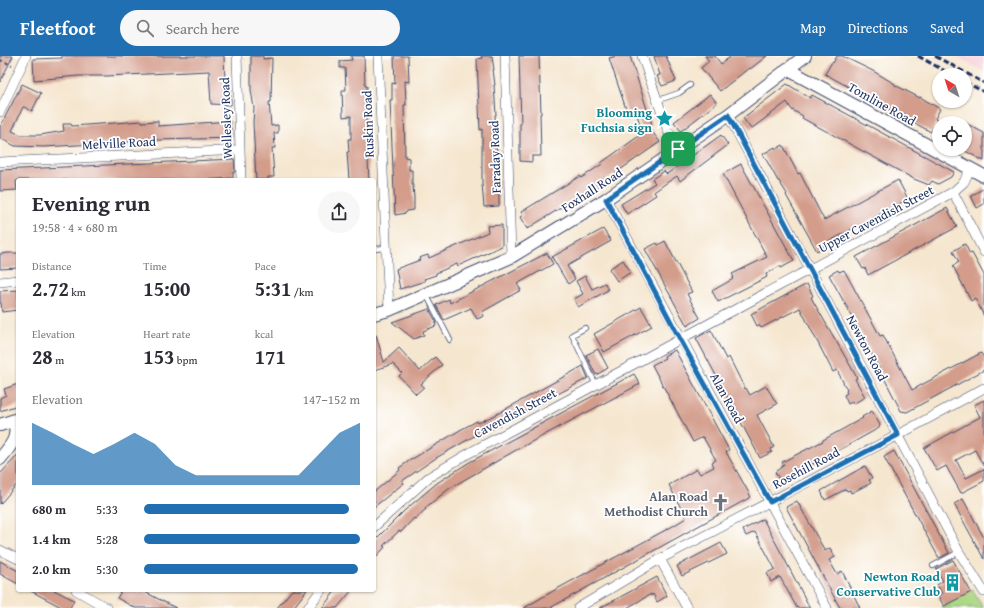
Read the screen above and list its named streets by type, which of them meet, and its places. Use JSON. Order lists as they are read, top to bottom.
{
  "streets": {
    "main road": ["Tomline Road", "Foxhall Road"],
    "street": [
      "Wellesley Road",
      "Ruskin Road",
      "Melville Road",
      "Faraday Road",
      "Upper Cavendish Street",
      "Newton Road",
      "Alan Road",
      "Cavendish Street",
      "Rosehill Road"
    ]
  },
  "crossings": [
    ["Tomline Road", "Foxhall Road"],
    ["Tomline Road", "Upper Cavendish Street"],
    ["Wellesley Road", "Melville Road"],
    ["Ruskin Road", "Foxhall Road"],
    ["Faraday Road", "Foxhall Road"],
    ["Foxhall Road", "Newton Road"],
    ["Foxhall Road", "Alan Road"],
    ["Upper Cavendish Street", "Newton Road"],
    ["Upper Cavendish Street", "Alan Road"],
    ["Upper Cavendish Street", "Cavendish Street"],
    ["Newton Road", "Rosehill Road"],
    ["Alan Road", "Cavendish Street"],
    ["Alan Road", "Rosehill Road"]
  ],
  "places": {
    "place": ["Blooming Fuchsia sign"],
    "church": ["Alan Road Methodist Church"],
    "building": ["Newton Road Conservative Club"]
  },
  "north": "top left",
  "page": {
    "header": "Fleetfoot",
    "search": "Search here",
    "nav": ["Map", "Directions", "Saved"],
    "heading": ["Evening run", "19:58 · 4 × 680 m"],
    "stats": [
      ["Distance", "2.72 km"],
      ["Time", "15:00"],
      ["Pace", "5:31 /km"],
      ["Elevation", "28 m"],
      ["Heart rate", "153 bpm"],
      ["kcal", "171"]
    ],
    "chart": ["Elevation", "147–152 m"],
    "list": [
      {
        "name": "680 m",
        "note": "5:33"
      },
      {
        "name": "1.4 km",
        "note": "5:28"
      },
      {
        "name": "2.0 km",
        "note": "5:30"
      }
    ]
  }
}
